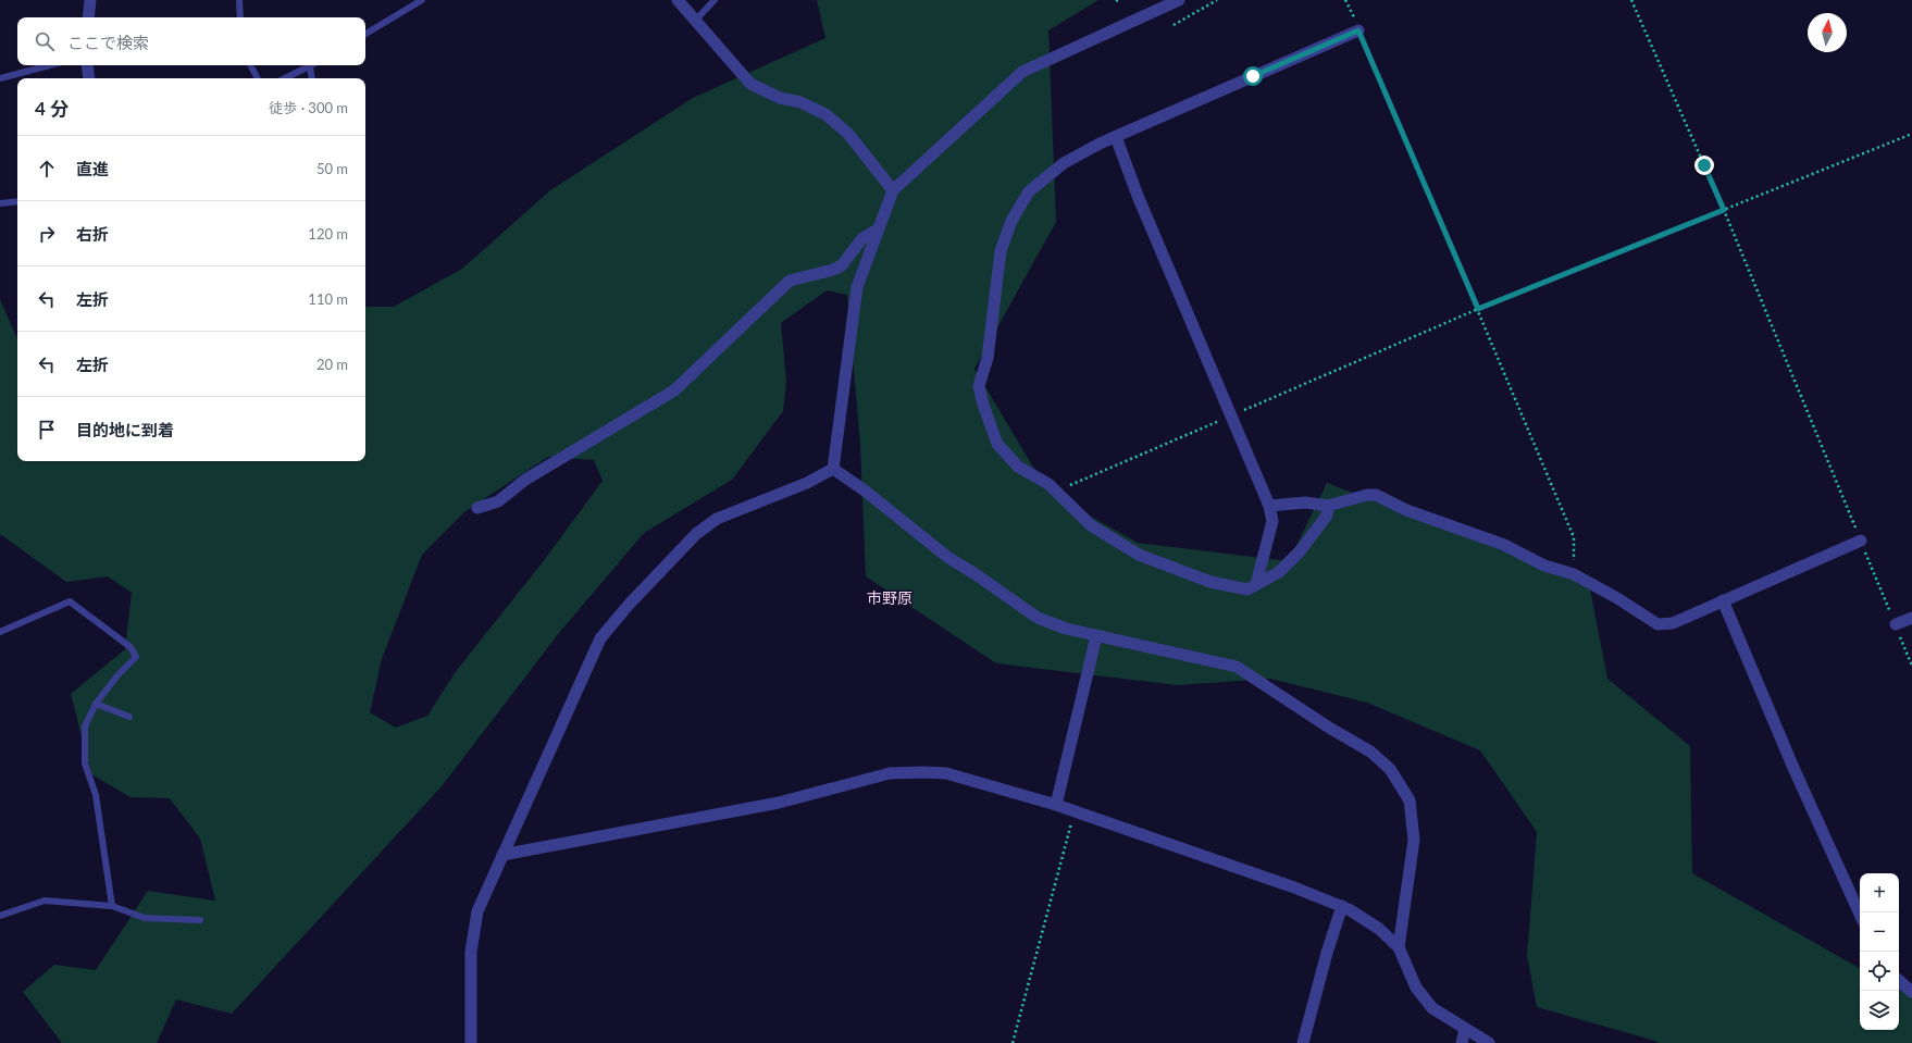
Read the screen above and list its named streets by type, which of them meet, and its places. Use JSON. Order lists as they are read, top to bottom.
{
  "districts": ["市野原"],
  "north": "top",
  "page": {
    "search": "ここで検索",
    "heading": ["4 分", "徒歩 · 300 m"],
    "list": [
      ["直進", "50 m"],
      ["右折", "120 m"],
      ["左折", "110 m"],
      ["左折", "20 m"],
      "目的地に到着"
    ],
    "map_buttons": ["+", "−"]
  }
}
